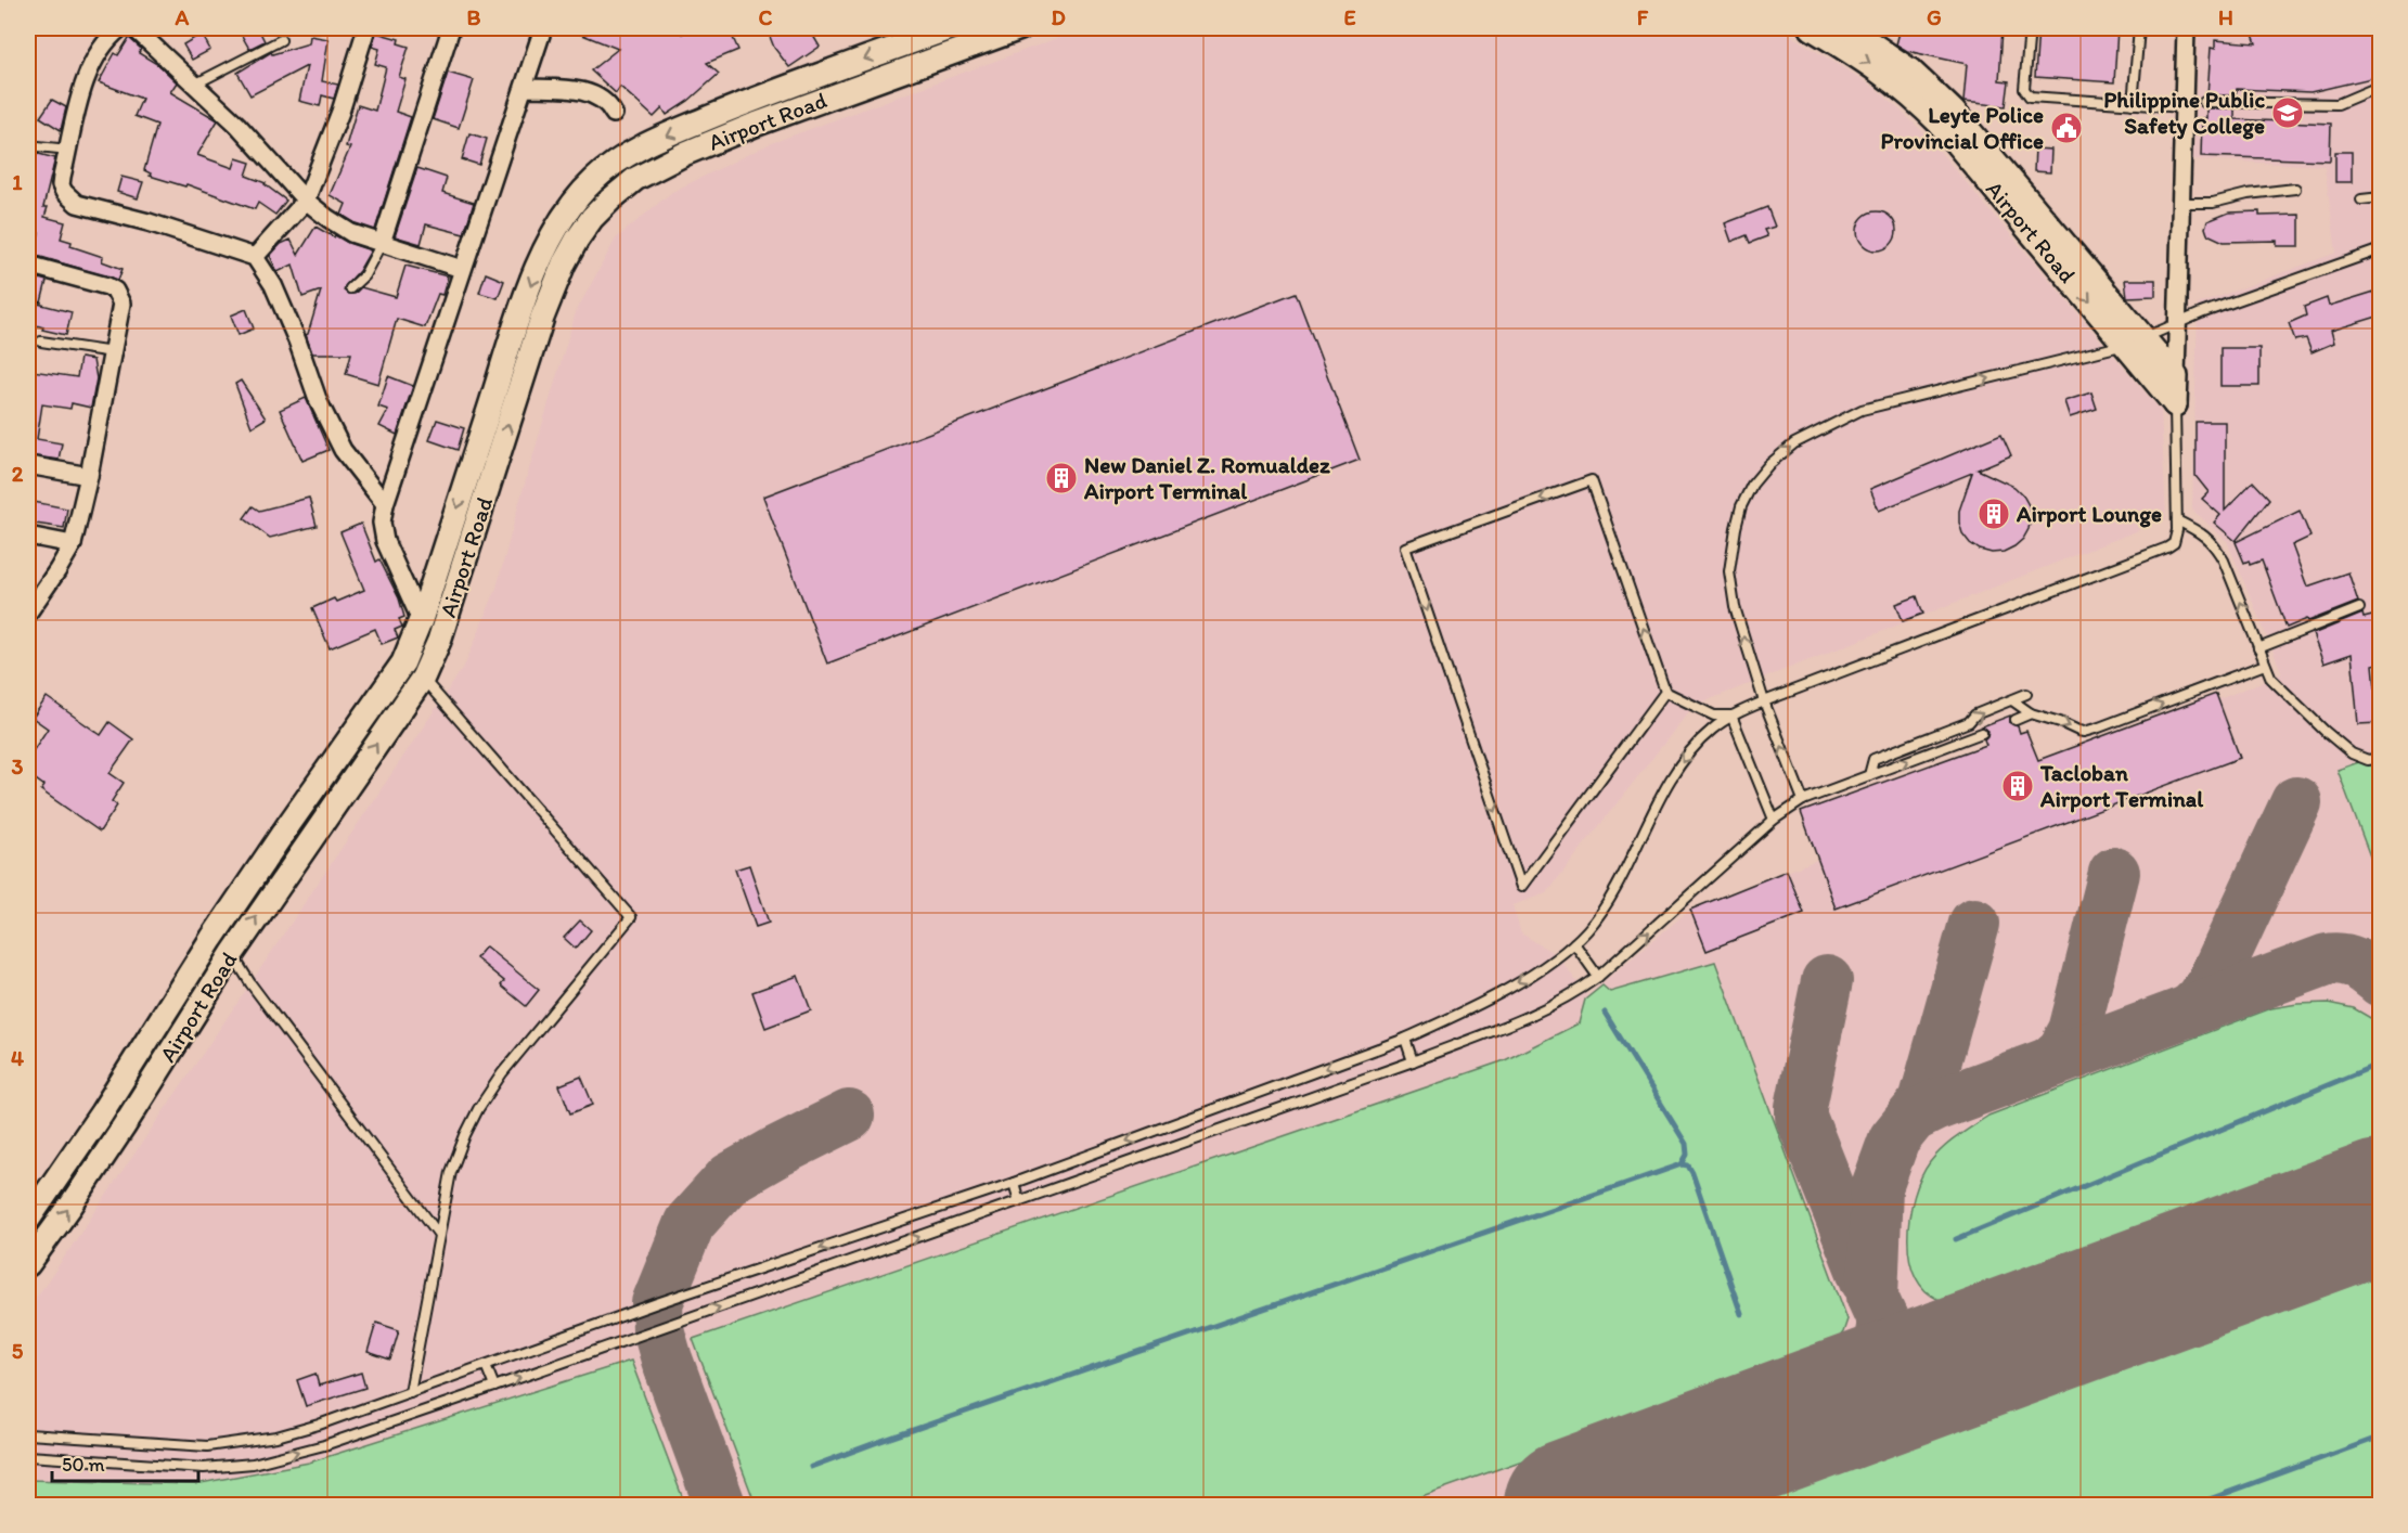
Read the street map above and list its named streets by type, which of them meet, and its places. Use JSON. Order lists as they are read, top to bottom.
{
  "streets": {
    "main road": ["Airport Road"]
  },
  "places": {
    "school or university": ["Philippine Public Safety College"],
    "public building": ["Leyte Police Provincial Office"],
    "building": ["New Daniel Z. Romualdez Airport Terminal", "Airport Lounge", "Tacloban Airport Terminal"]
  },
  "scale_bar": "50 m",
  "grid": {
    "columns": [
      "A",
      "B",
      "C",
      "D",
      "E",
      "F",
      "G",
      "H"
    ],
    "rows": [
      "1",
      "2",
      "3",
      "4",
      "5"
    ]
  }
}
